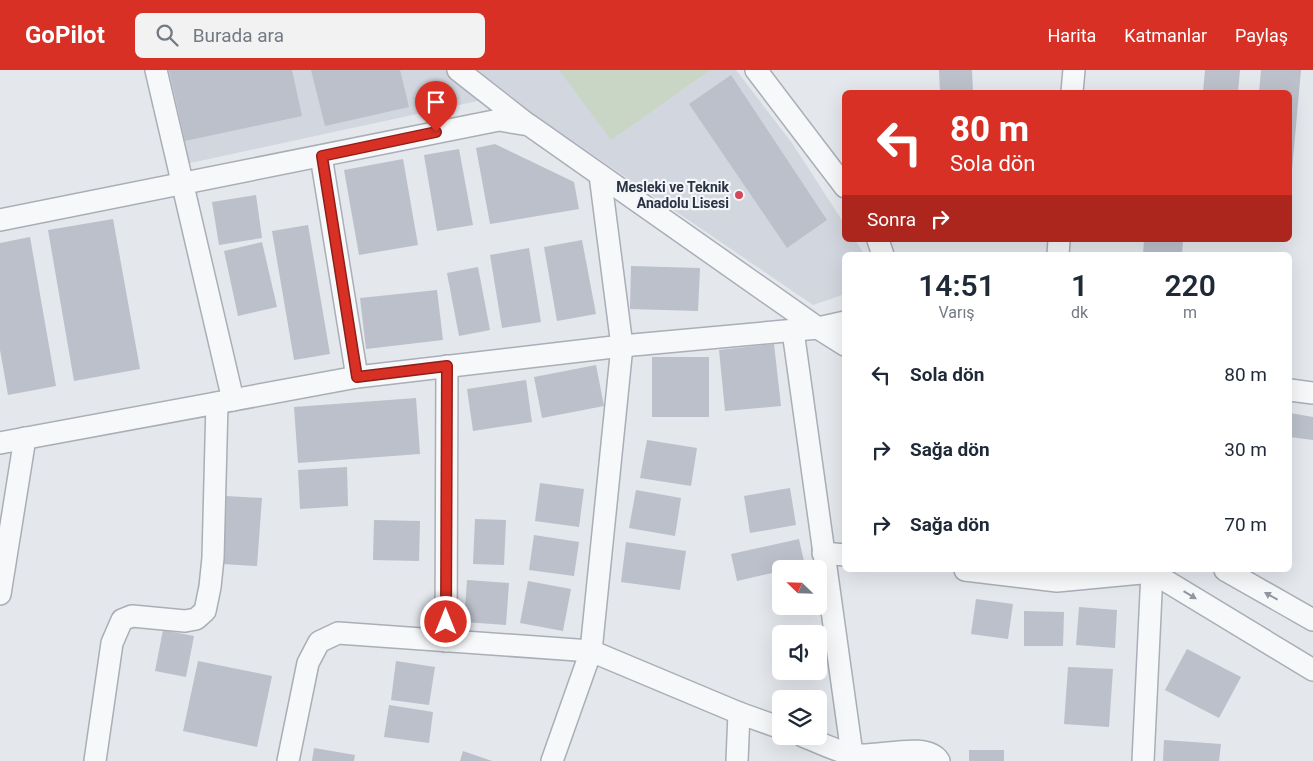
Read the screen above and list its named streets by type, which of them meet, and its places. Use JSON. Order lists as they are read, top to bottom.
{
  "places": ["Mesleki ve Teknik Anadolu Lisesi"],
  "north": "top left",
  "page": {
    "header": "GoPilot",
    "search": "Burada ara",
    "nav": ["Harita", "Katmanlar", "Paylaş"],
    "turn": ["80 m", "Sola dön"],
    "then": "Sonra",
    "eta": [
      "14:51",
      "Varış",
      "1",
      "dk",
      "220",
      "m"
    ],
    "list": [
      {
        "name": "Sola dön",
        "value": "80 m"
      },
      {
        "name": "Sağa dön",
        "value": "30 m"
      },
      {
        "name": "Sağa dön",
        "value": "70 m"
      }
    ]
  }
}
